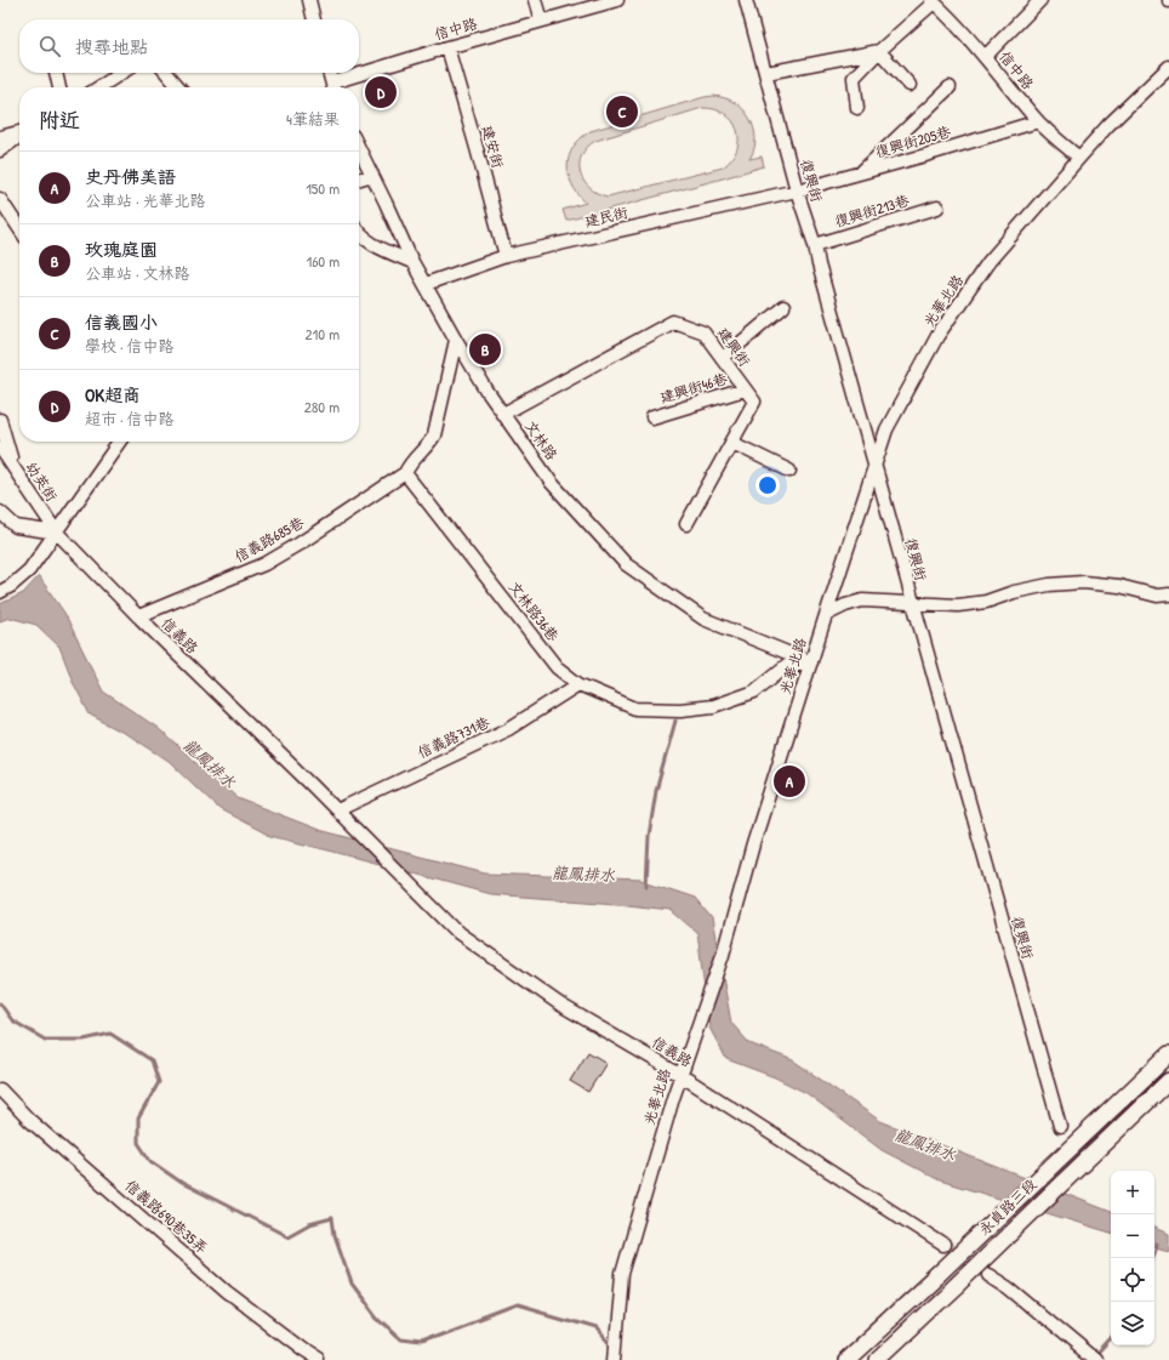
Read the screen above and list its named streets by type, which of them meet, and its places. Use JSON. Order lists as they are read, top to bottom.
{
  "streets": {
    "main road": ["永貞路三段"],
    "street": [
      "信中路",
      "復興街205巷",
      "建安街",
      "復興街",
      "復興街213巷",
      "建民街",
      "光華北路",
      "建興街",
      "建興街46巷",
      "文林路",
      "幼英街",
      "信義路685巷",
      "文林路36巷",
      "信義路",
      "信義路731巷",
      "信義路690巷35弄"
    ]
  },
  "crossings": [
    ["信中路", "復興街205巷"],
    ["信中路", "建安街"],
    ["信中路", "光華北路"],
    ["復興街205巷", "復興街"],
    ["復興街205巷", "建民街"],
    ["建安街", "建民街"],
    ["復興街", "復興街213巷"],
    ["復興街", "建民街"],
    ["復興街", "光華北路"],
    ["建民街", "文林路"],
    ["光華北路", "文林路"],
    ["光華北路", "文林路36巷"],
    ["光華北路", "信義路"],
    ["建興街", "建興街46巷"],
    ["建興街", "文林路"],
    ["文林路", "文林路36巷"],
    ["幼英街", "信義路"],
    ["信義路685巷", "文林路36巷"],
    ["信義路685巷", "信義路"],
    ["文林路36巷", "信義路731巷"],
    ["信義路", "信義路731巷"]
  ],
  "water": ["龍鳳排水"],
  "page": {
    "search": "搜尋地點",
    "pins": [
      "D",
      "C",
      "B",
      "A"
    ],
    "heading": ["附近", "4筆結果"],
    "list": [
      {
        "mark": "A",
        "name": "史丹佛美語",
        "note": "公車站 · 光華北路",
        "value": "150 m"
      },
      {
        "mark": "B",
        "name": "玫瑰庭園",
        "note": "公車站 · 文林路",
        "value": "160 m"
      },
      {
        "mark": "C",
        "name": "信義國小",
        "note": "學校 · 信中路",
        "value": "210 m"
      },
      {
        "mark": "D",
        "name": "OK超商",
        "note": "超市 · 信中路",
        "value": "280 m"
      }
    ],
    "map_buttons": ["+", "−"]
  }
}
